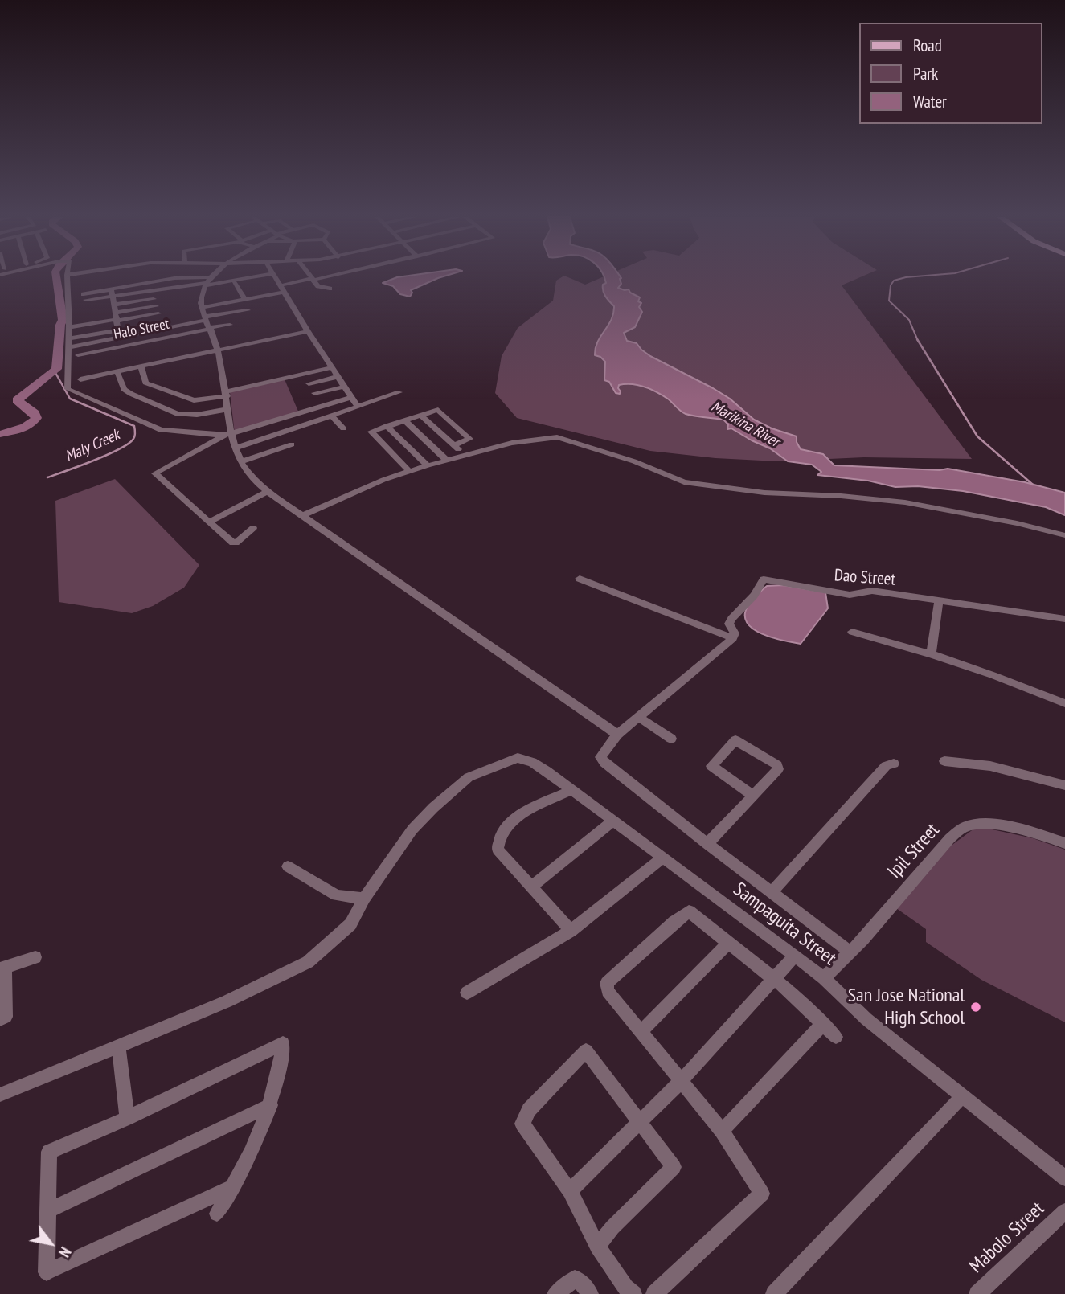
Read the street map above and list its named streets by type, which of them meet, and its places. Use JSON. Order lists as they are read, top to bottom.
{
  "streets": {
    "street": [
      "Halo Street",
      "Dao Street",
      "Ipil Street",
      "Sampaguita Street",
      "Mabolo Street"
    ]
  },
  "crossings": [
    ["Ipil Street", "Sampaguita Street"]
  ],
  "water": ["Marikina River", "Maly Creek"],
  "places": ["San Jose National High School"],
  "legend": ["Road", "Park", "Water"],
  "north": "bottom right"
}
